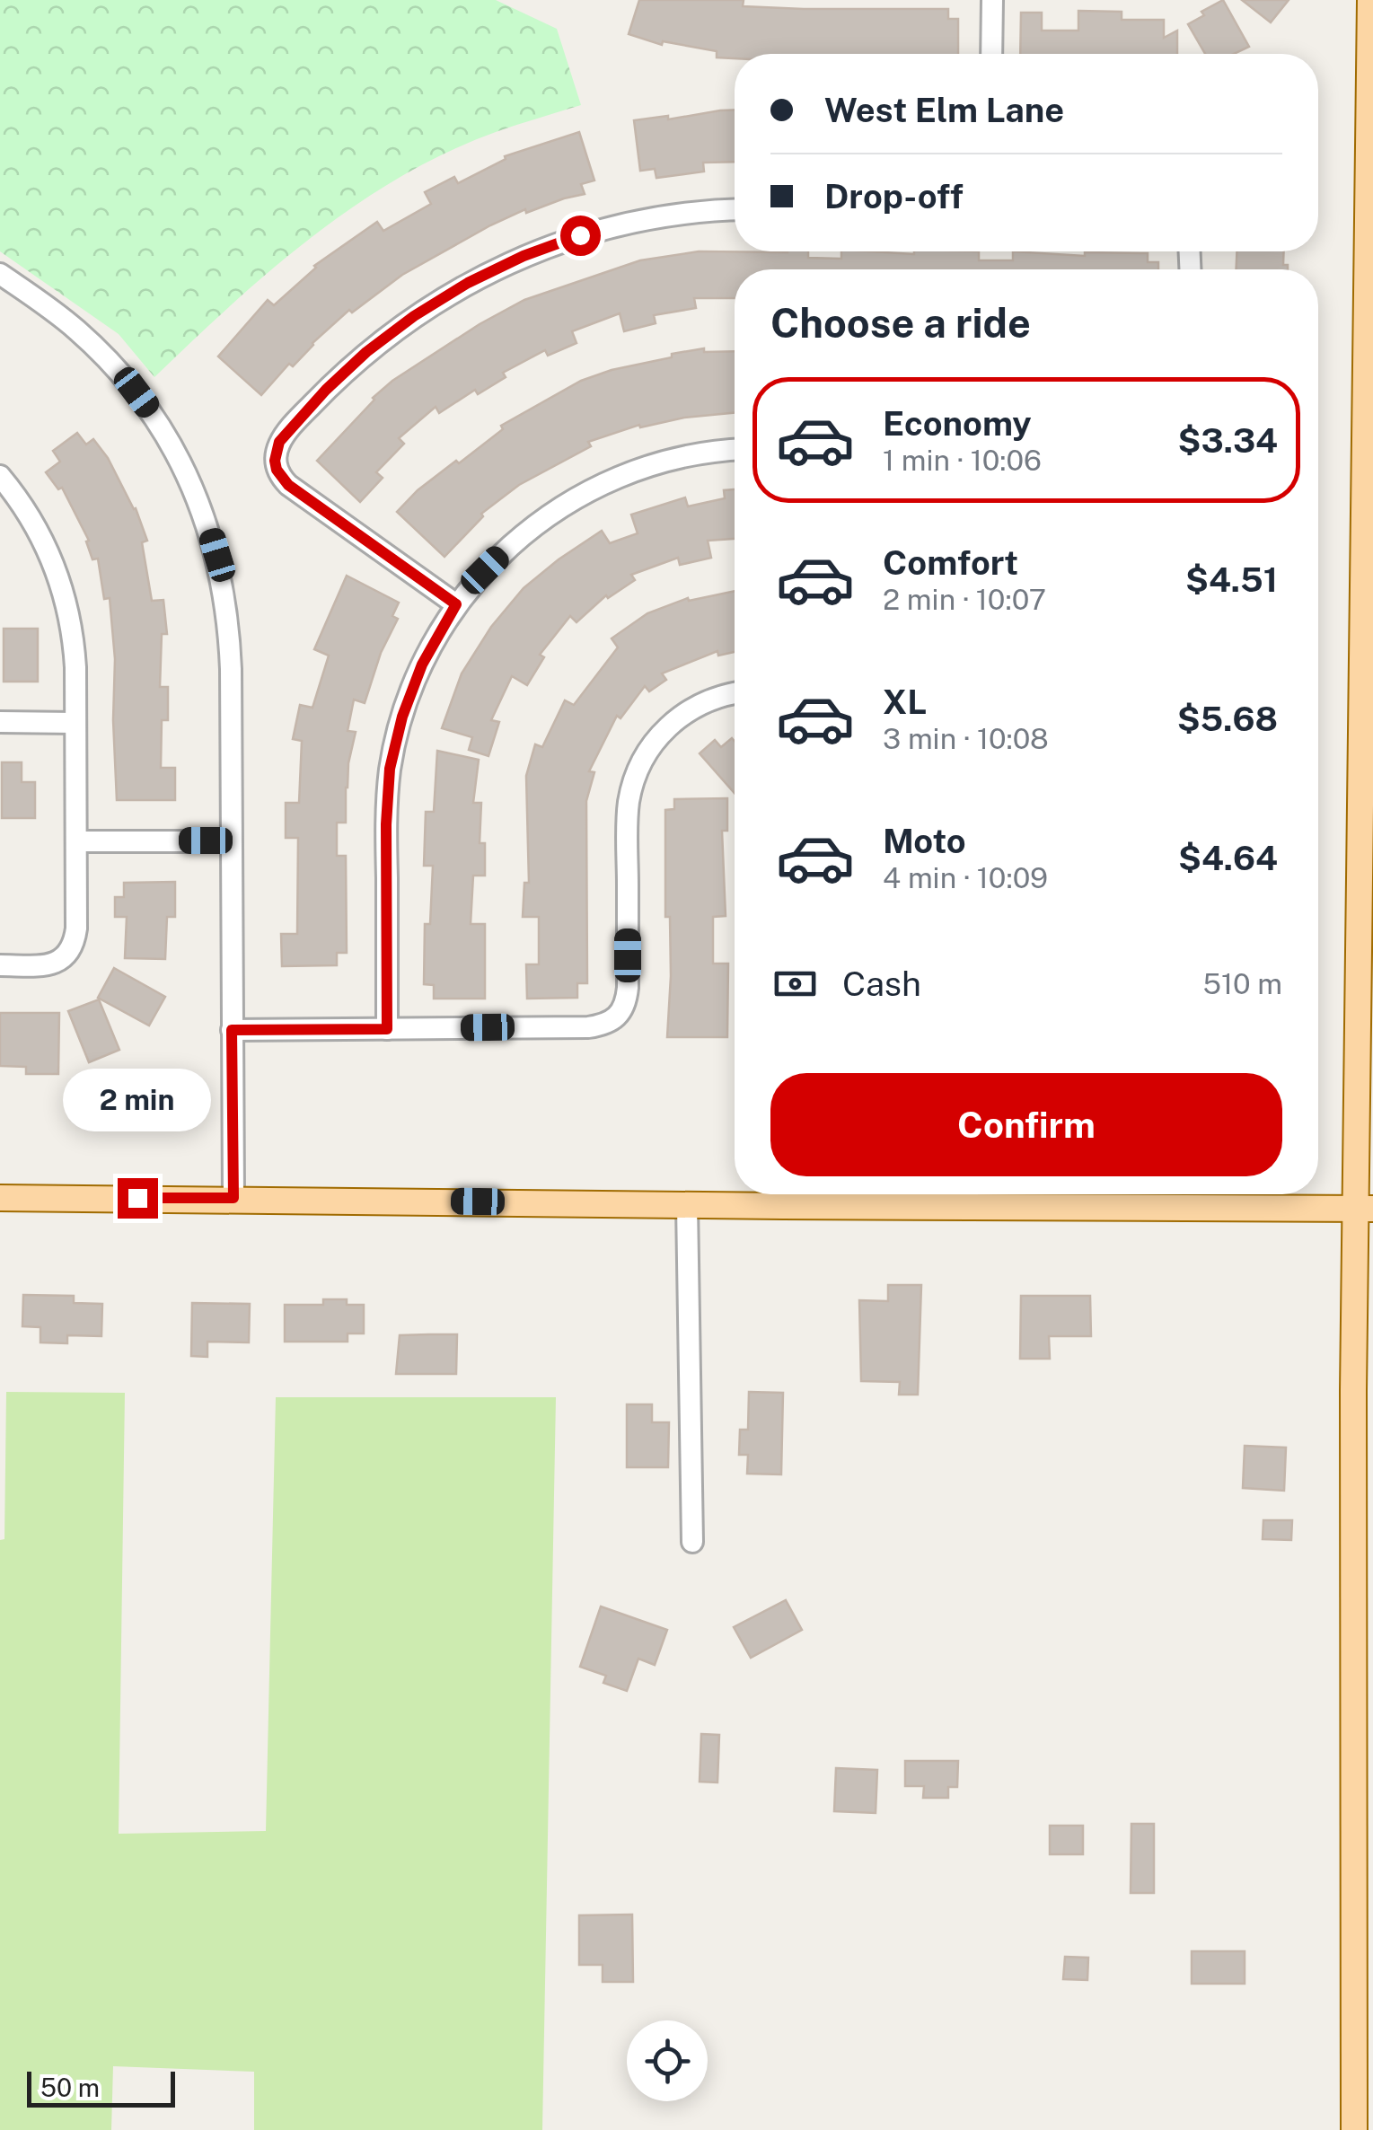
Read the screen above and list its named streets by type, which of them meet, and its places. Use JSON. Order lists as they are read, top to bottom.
{
  "scale_bar": "50 m",
  "page": {
    "banner": ["West Elm Lane", "Drop-off"],
    "heading": "Choose a ride",
    "list": [
      {
        "name": "Economy",
        "note": "1 min · 10:06",
        "value": "$3.34"
      },
      {
        "name": "Comfort",
        "note": "2 min · 10:07",
        "value": "$4.51"
      },
      {
        "name": "XL",
        "note": "3 min · 10:08",
        "value": "$5.68"
      },
      {
        "name": "Moto",
        "note": "4 min · 10:09",
        "value": "$4.64"
      }
    ],
    "pay": ["Cash", "510 m"],
    "buttons": "Confirm",
    "bubble": "2 min",
    "scale": "50 m"
  }
}
